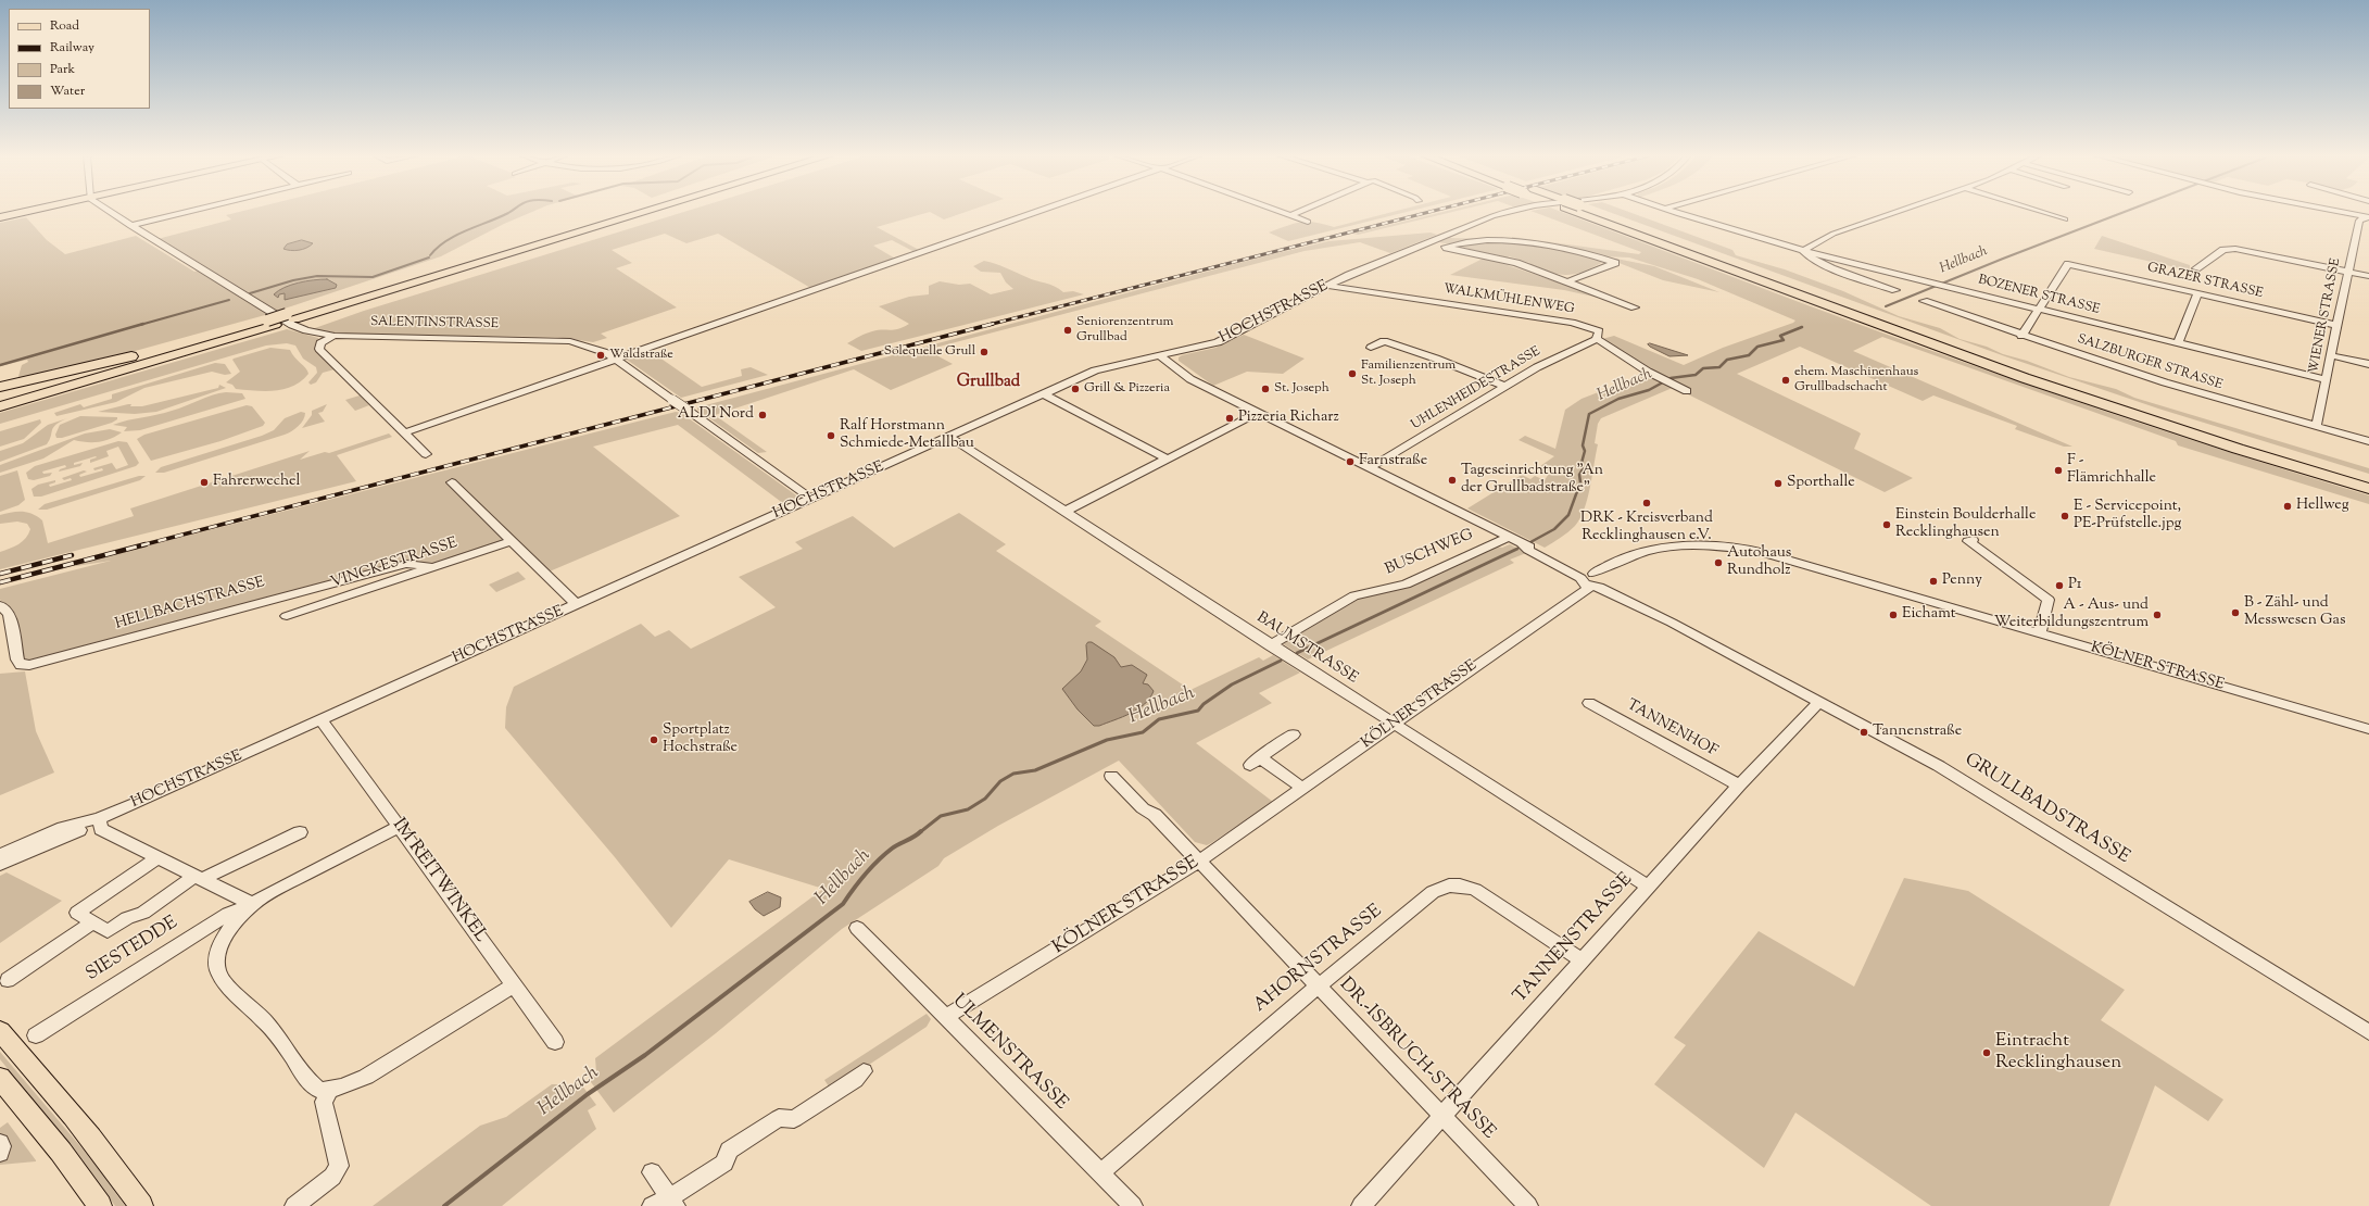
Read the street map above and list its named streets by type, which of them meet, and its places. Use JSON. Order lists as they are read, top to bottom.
{
  "streets": {
    "street": [
      "GRAZER STRASSE",
      "BOZENER STRASSE",
      "WALKMÜHLENWEG",
      "HOCHSTRASSE",
      "WIENER STRASSE",
      "SALENTINSTRASSE",
      "SALZBURGER STRASSE",
      "UHLENHEIDESTRASSE",
      "BUSCHWEG",
      "VINCKESTRASSE",
      "HELLBACHSTRASSE",
      "BAUMSTRASSE",
      "KÖLNER STRASSE",
      "TANNENHOF",
      "GRULLBADSTRASSE",
      "IM REITWINKEL",
      "TANNENSTRASSE",
      "SIESTEDDE",
      "AHORNSTRASSE",
      "ULMENSTRASSE",
      "DR.-ISBRUCH-STRASSE"
    ]
  },
  "crossings": [
    ["GRAZER STRASSE", "BOZENER STRASSE"],
    ["GRAZER STRASSE", "WIENER STRASSE"],
    ["BOZENER STRASSE", "WIENER STRASSE"],
    ["WALKMÜHLENWEG", "HOCHSTRASSE"],
    ["WALKMÜHLENWEG", "UHLENHEIDESTRASSE"],
    ["HOCHSTRASSE", "SALENTINSTRASSE"],
    ["HOCHSTRASSE", "BAUMSTRASSE"],
    ["HOCHSTRASSE", "GRULLBADSTRASSE"],
    ["HOCHSTRASSE", "IM REITWINKEL"],
    ["WIENER STRASSE", "SALZBURGER STRASSE"],
    ["UHLENHEIDESTRASSE", "GRULLBADSTRASSE"],
    ["BUSCHWEG", "BAUMSTRASSE"],
    ["BUSCHWEG", "GRULLBADSTRASSE"],
    ["VINCKESTRASSE", "HELLBACHSTRASSE"],
    ["BAUMSTRASSE", "KÖLNER STRASSE"],
    ["BAUMSTRASSE", "TANNENSTRASSE"],
    ["KÖLNER STRASSE", "GRULLBADSTRASSE"],
    ["KÖLNER STRASSE", "ULMENSTRASSE"],
    ["KÖLNER STRASSE", "DR.-ISBRUCH-STRASSE"],
    ["TANNENHOF", "TANNENSTRASSE"],
    ["GRULLBADSTRASSE", "TANNENSTRASSE"],
    ["IM REITWINKEL", "SIESTEDDE"],
    ["TANNENSTRASSE", "AHORNSTRASSE"],
    ["TANNENSTRASSE", "DR.-ISBRUCH-STRASSE"],
    ["AHORNSTRASSE", "ULMENSTRASSE"],
    ["AHORNSTRASSE", "DR.-ISBRUCH-STRASSE"]
  ],
  "districts": ["Grullbad"],
  "water": ["Hellbach"],
  "places": [
    "Seniorenzentrum Grullbad",
    "Solequelle Grull",
    "Waldstraße",
    "Familienzentrum St. Joseph",
    "ehem. Maschinenhaus Grullbadschacht",
    "Grill & Pizzeria",
    "St. Joseph",
    "ALDI Nord",
    "Pizzeria Richarz",
    "Ralf Horstmann Schmiede-Metallbau",
    "Farnstraße",
    "F - Flämrichhalle",
    "Tageseinrichtung \"An der Grullbadstraße\"",
    "Fahrerwechel",
    "Sporthalle",
    "DRK - Kreisverband Recklinghausen e.V.",
    "Hellweg",
    "E - Servicepoint, PE-Prüfstelle.jpg",
    "Einstein Boulderhalle Recklinghausen",
    "Autohaus Rundholz",
    "Penny",
    "P1",
    "B - Zähl- und Messwesen Gas",
    "Eichamt",
    "A - Aus- und Weiterbildungszentrum",
    "Tannenstraße",
    "Sportplatz Hochstraße",
    "Eintracht Recklinghausen"
  ],
  "legend": [
    "Road",
    "Railway",
    "Park",
    "Water"
  ]
}
